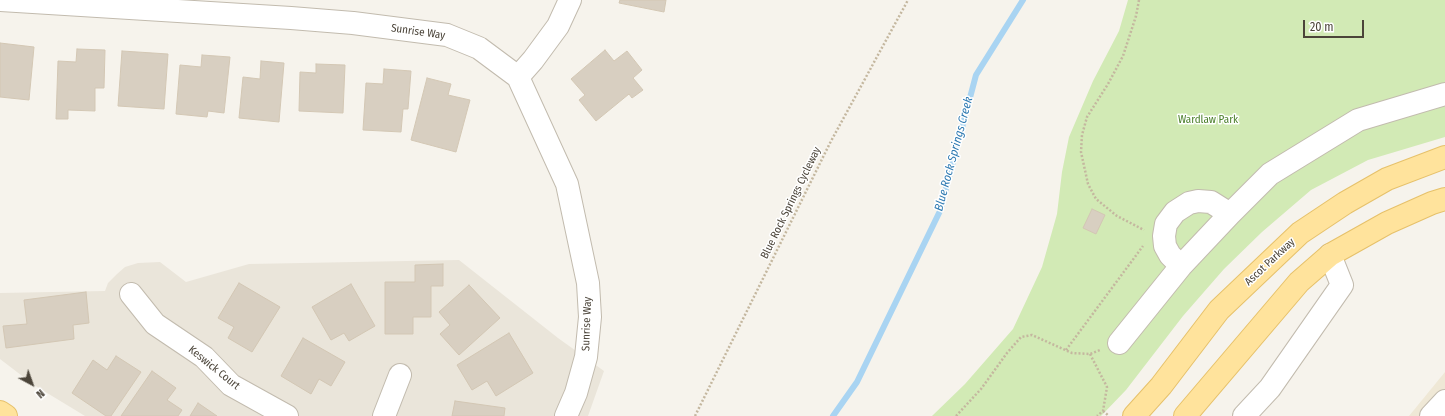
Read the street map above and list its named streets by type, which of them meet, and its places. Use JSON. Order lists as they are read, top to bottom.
{
  "streets": {
    "main road": ["Ascot Parkway"],
    "street": ["Sunrise Way", "Keswick Court"],
    "path": ["Blue Rock Springs Cycleway"]
  },
  "water": ["Blue Rock Springs Creek"],
  "parks": ["Wardlaw Park"],
  "scale_bar": "20 m",
  "north": "bottom right"
}
